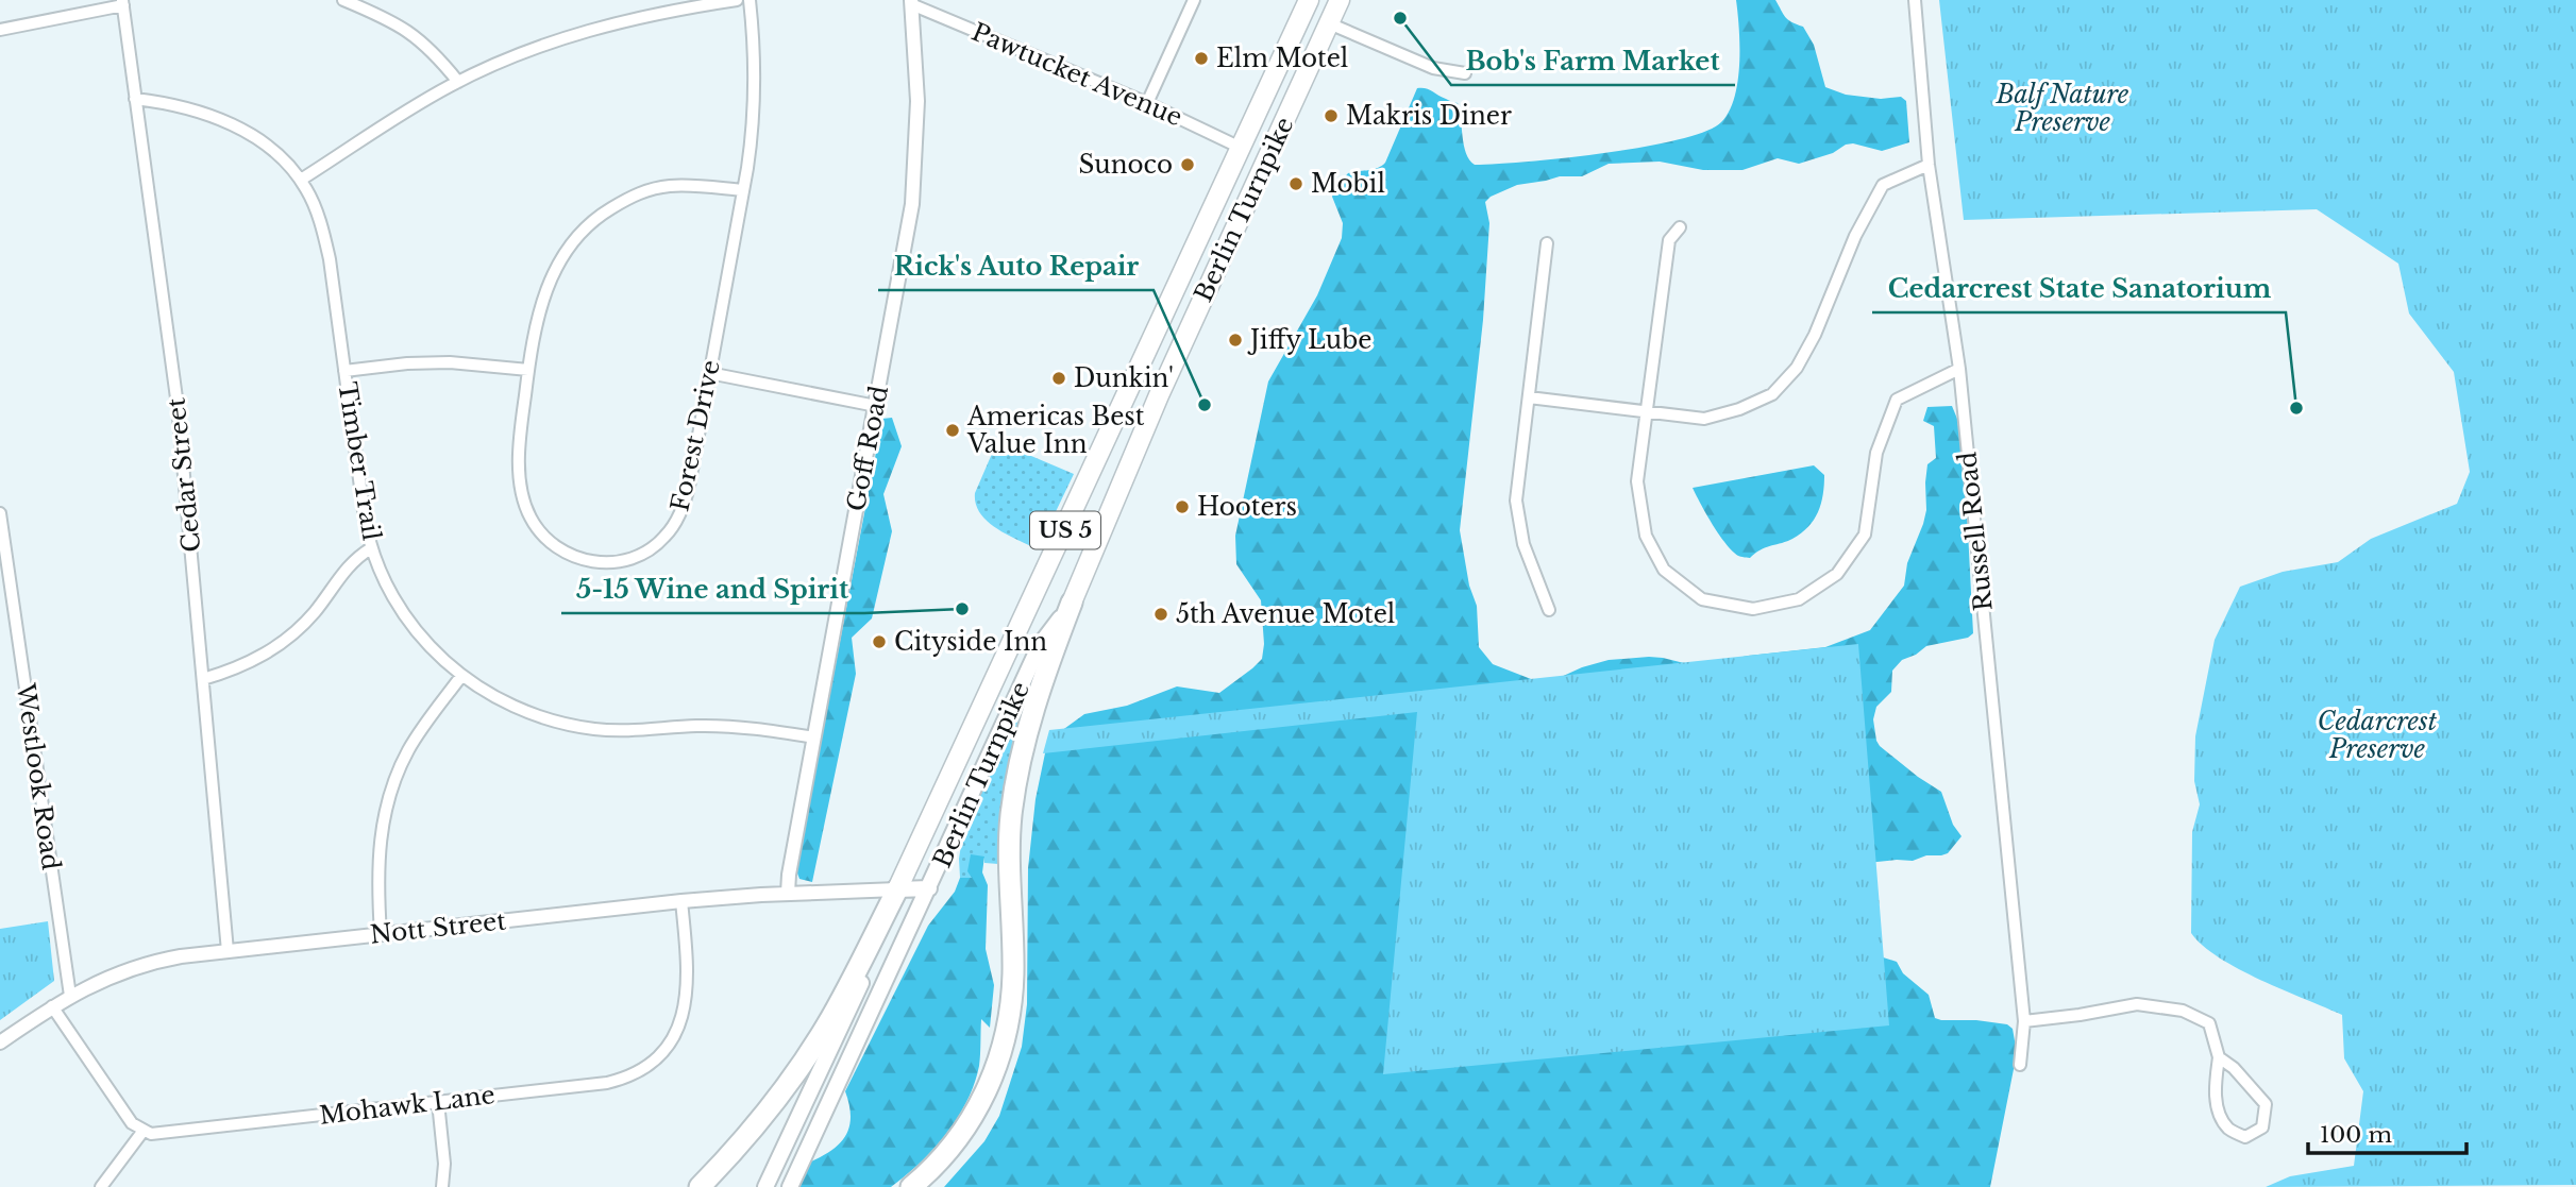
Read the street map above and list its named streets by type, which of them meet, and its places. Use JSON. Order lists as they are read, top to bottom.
{
  "streets": {
    "highway": ["Berlin Turnpike", "US 5"],
    "street": [
      "Pawtucket Avenue",
      "Forest Drive",
      "Goff Road",
      "Timber Trail",
      "Cedar Street",
      "Russell Road",
      "Westlook Road",
      "Nott Street",
      "Mohawk Lane"
    ]
  },
  "crossings": [
    ["Pawtucket Avenue", "Berlin Turnpike"],
    ["Pawtucket Avenue", "Goff Road"],
    ["Berlin Turnpike", "US 5"],
    ["Berlin Turnpike", "Nott Street"],
    ["Goff Road", "Timber Trail"],
    ["Goff Road", "Nott Street"],
    ["Timber Trail", "Cedar Street"],
    ["Cedar Street", "Nott Street"],
    ["US 5", "Nott Street"],
    ["Westlook Road", "Nott Street"],
    ["Nott Street", "Mohawk Lane"]
  ],
  "parks": ["Balf Nature Preserve", "Cedarcrest Preserve"],
  "places": [
    "Bob's Farm Market",
    "Elm Motel",
    "Makris Diner",
    "Sunoco",
    "Mobil",
    "Jiffy Lube",
    "Dunkin'",
    "Rick's Auto Repair",
    "Cedarcrest State Sanatorium",
    "Americas Best Value Inn",
    "Hooters",
    "5-15 Wine and Spirit",
    "5th Avenue Motel",
    "Cityside Inn"
  ],
  "scale_bar": "100 m"
}
